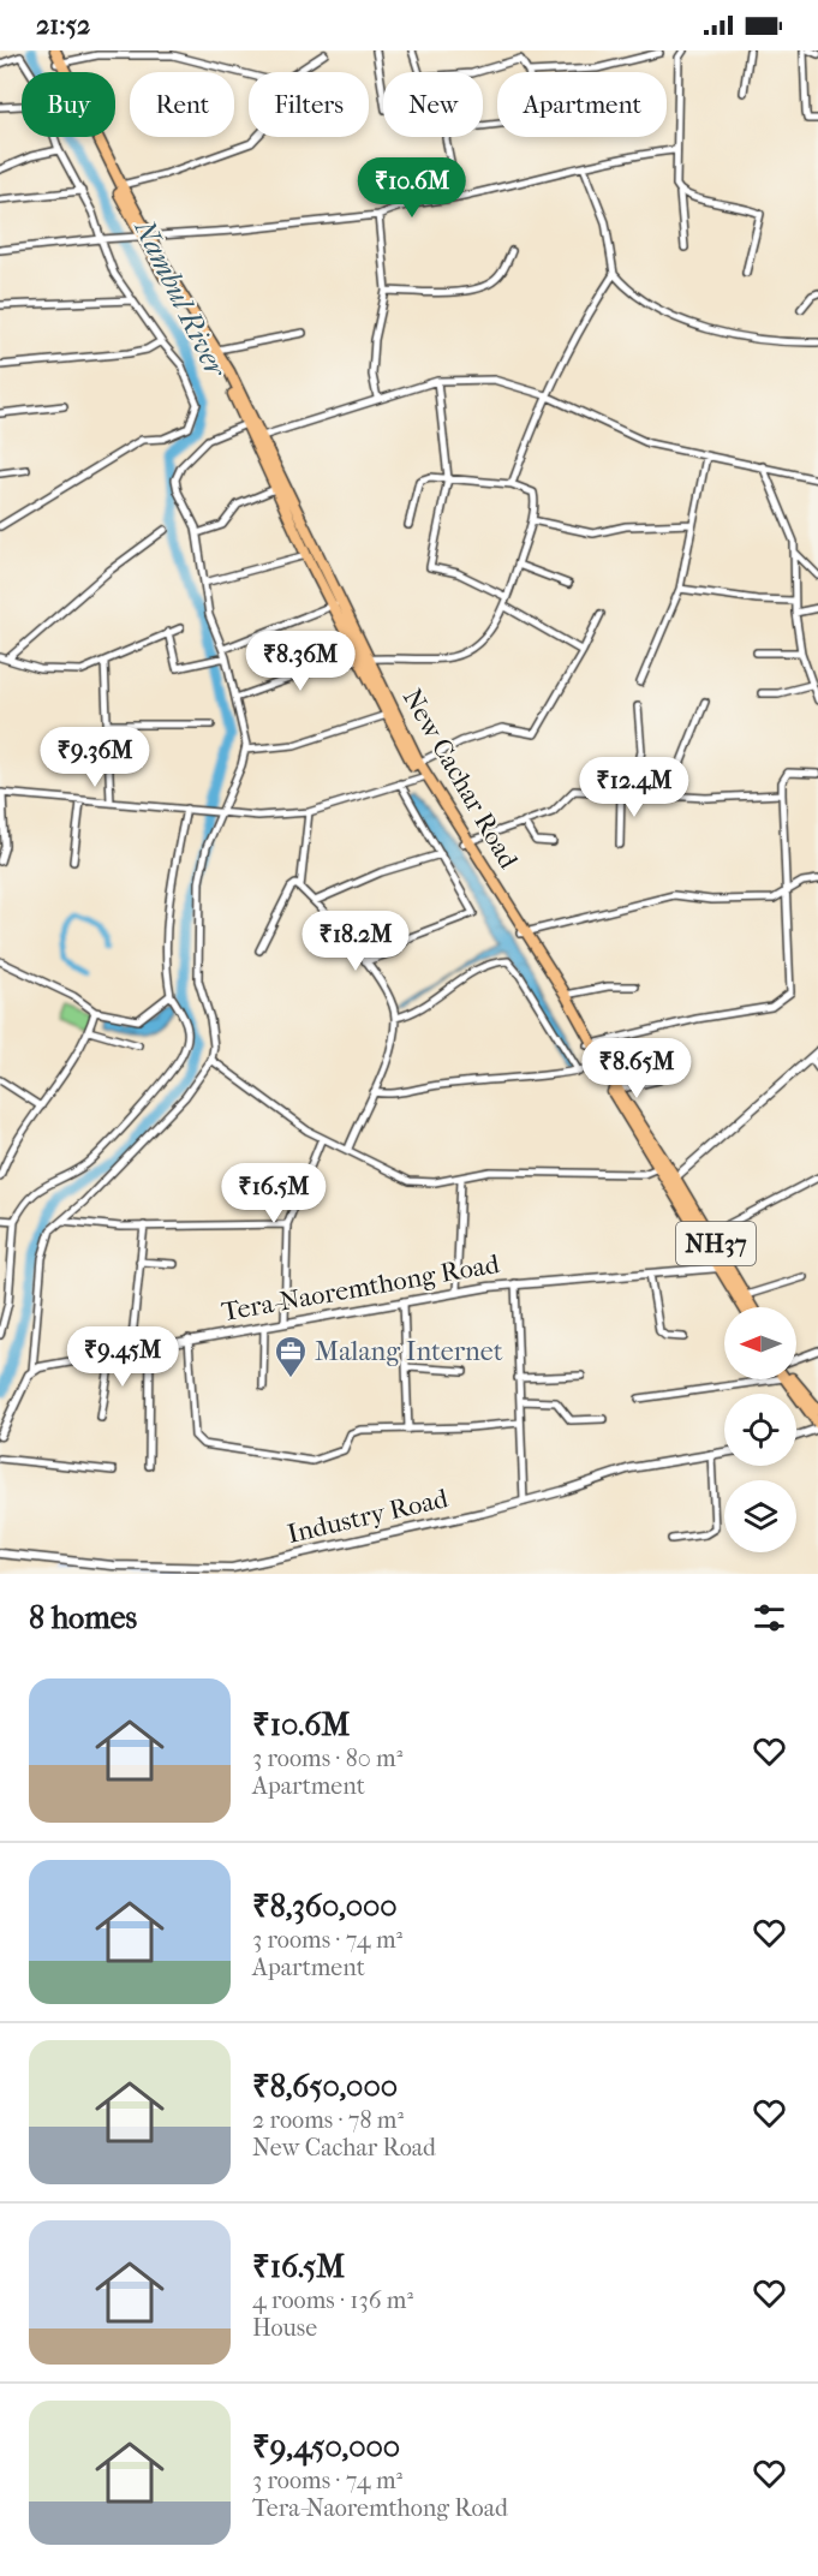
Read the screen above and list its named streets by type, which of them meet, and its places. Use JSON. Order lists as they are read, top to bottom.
{
  "streets": {
    "highway": ["New Cachar Road", "NH37"],
    "street": ["Tera-Naoremthong Road", "Industry Road"]
  },
  "crossings": [
    ["New Cachar Road", "Tera-Naoremthong Road"]
  ],
  "water": ["Nambul River"],
  "places": {
    "office": ["Malang Internet"]
  },
  "north": "left",
  "page": {
    "status": "21:52",
    "chip": [
      "Buy",
      "Rent",
      "Filters",
      "New",
      "Apartment"
    ],
    "price": [
      "₹10.6M",
      "₹8.36M",
      "₹9.36M",
      "₹12.4M",
      "₹18.2M",
      "₹8.65M",
      "₹16.5M",
      "₹9.45M"
    ],
    "heading": "8 homes",
    "list": [
      {
        "name": "₹10.6M",
        "note": "3 rooms · 80 m² · Apartment"
      },
      {
        "name": "₹8,360,000",
        "note": "3 rooms · 74 m² · Apartment"
      },
      {
        "name": "₹8,650,000",
        "note": "2 rooms · 78 m² · New Cachar Road"
      },
      {
        "name": "₹16.5M",
        "note": "4 rooms · 136 m² · House"
      },
      {
        "name": "₹9,450,000",
        "note": "3 rooms · 74 m² · Tera-Naoremthong Road"
      }
    ]
  }
}
